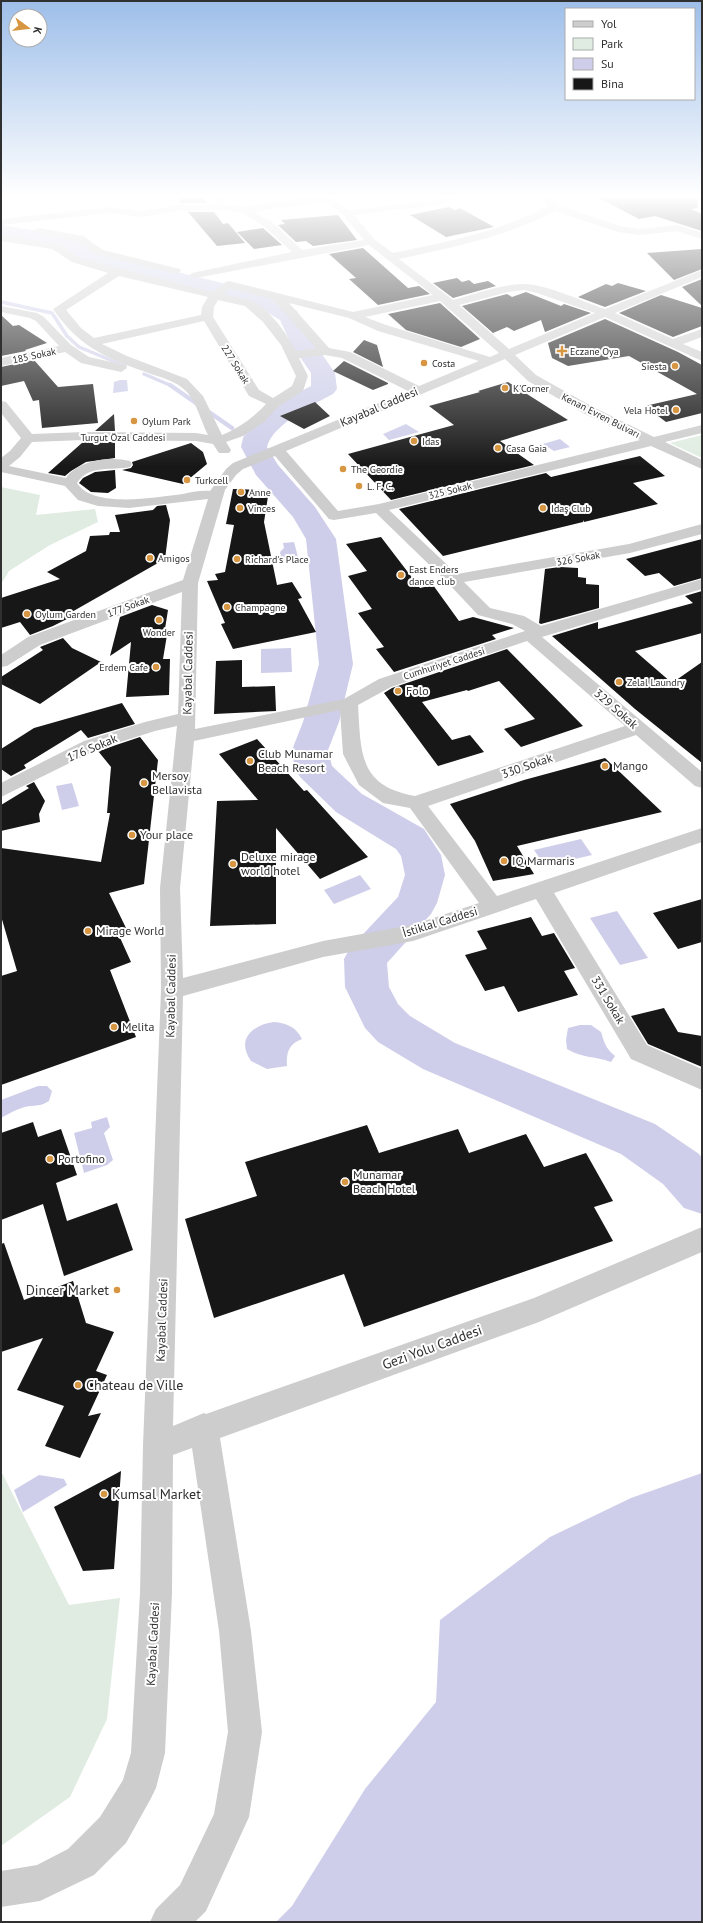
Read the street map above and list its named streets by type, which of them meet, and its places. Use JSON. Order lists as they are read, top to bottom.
{
  "streets": {
    "street": [
      "185 Sokak",
      "227 Sokak",
      "Kayabal Caddesi",
      "Kenan Evren Bulvarı",
      "Turgut Özal Caddesi",
      "325 Sokak",
      "326 Sokak",
      "177 Sokak",
      "Cumhuriyet Caddesi",
      "329 Sokak",
      "176 Sokak",
      "330 Sokak",
      "İstiklal Caddesi",
      "331 Sokak",
      "Gezi Yolu Caddesi"
    ]
  },
  "crossings": [
    ["Kayabal Caddesi", "Kenan Evren Bulvarı"],
    ["Kayabal Caddesi", "325 Sokak"],
    ["Kayabal Caddesi", "177 Sokak"],
    ["Kayabal Caddesi", "Cumhuriyet Caddesi"],
    ["Kayabal Caddesi", "176 Sokak"],
    ["Kayabal Caddesi", "İstiklal Caddesi"],
    ["Kayabal Caddesi", "Gezi Yolu Caddesi"],
    ["Kenan Evren Bulvarı", "325 Sokak"],
    ["325 Sokak", "329 Sokak"],
    ["326 Sokak", "329 Sokak"],
    ["Cumhuriyet Caddesi", "329 Sokak"],
    ["Cumhuriyet Caddesi", "176 Sokak"],
    ["329 Sokak", "330 Sokak"],
    ["İstiklal Caddesi", "331 Sokak"]
  ],
  "places": {
    "health": ["Eczane Oya"],
    "other": [
      "Costa",
      "Siesta",
      "K'Corner",
      "Vela Hotel",
      "Oylum Park",
      "Idas",
      "Casa Gaia",
      "The Geordie",
      "Turkcell",
      "L. F. C.",
      "Anne",
      "Vinces",
      "Idaş Club",
      "Amigos",
      "Richard's Place",
      "East Enders dance club",
      "Champagne",
      "Oylum Garden",
      "Wonder",
      "Erdem Cafe",
      "Zelal Laundry",
      "Folo",
      "Club Munamar Beach Resort",
      "Mango",
      "Mersoy Bellavista",
      "Your place",
      "IQ Marmaris",
      "Deluxe mirage world hotel",
      "Mirage World",
      "Melita",
      "Portofino",
      "Munamar Beach Hotel",
      "Dincer Market",
      "Chateau de Ville",
      "Kumsal Market"
    ]
  },
  "legend": [
    "Yol",
    "Park",
    "Su",
    "Bina"
  ],
  "north": "right"
}
